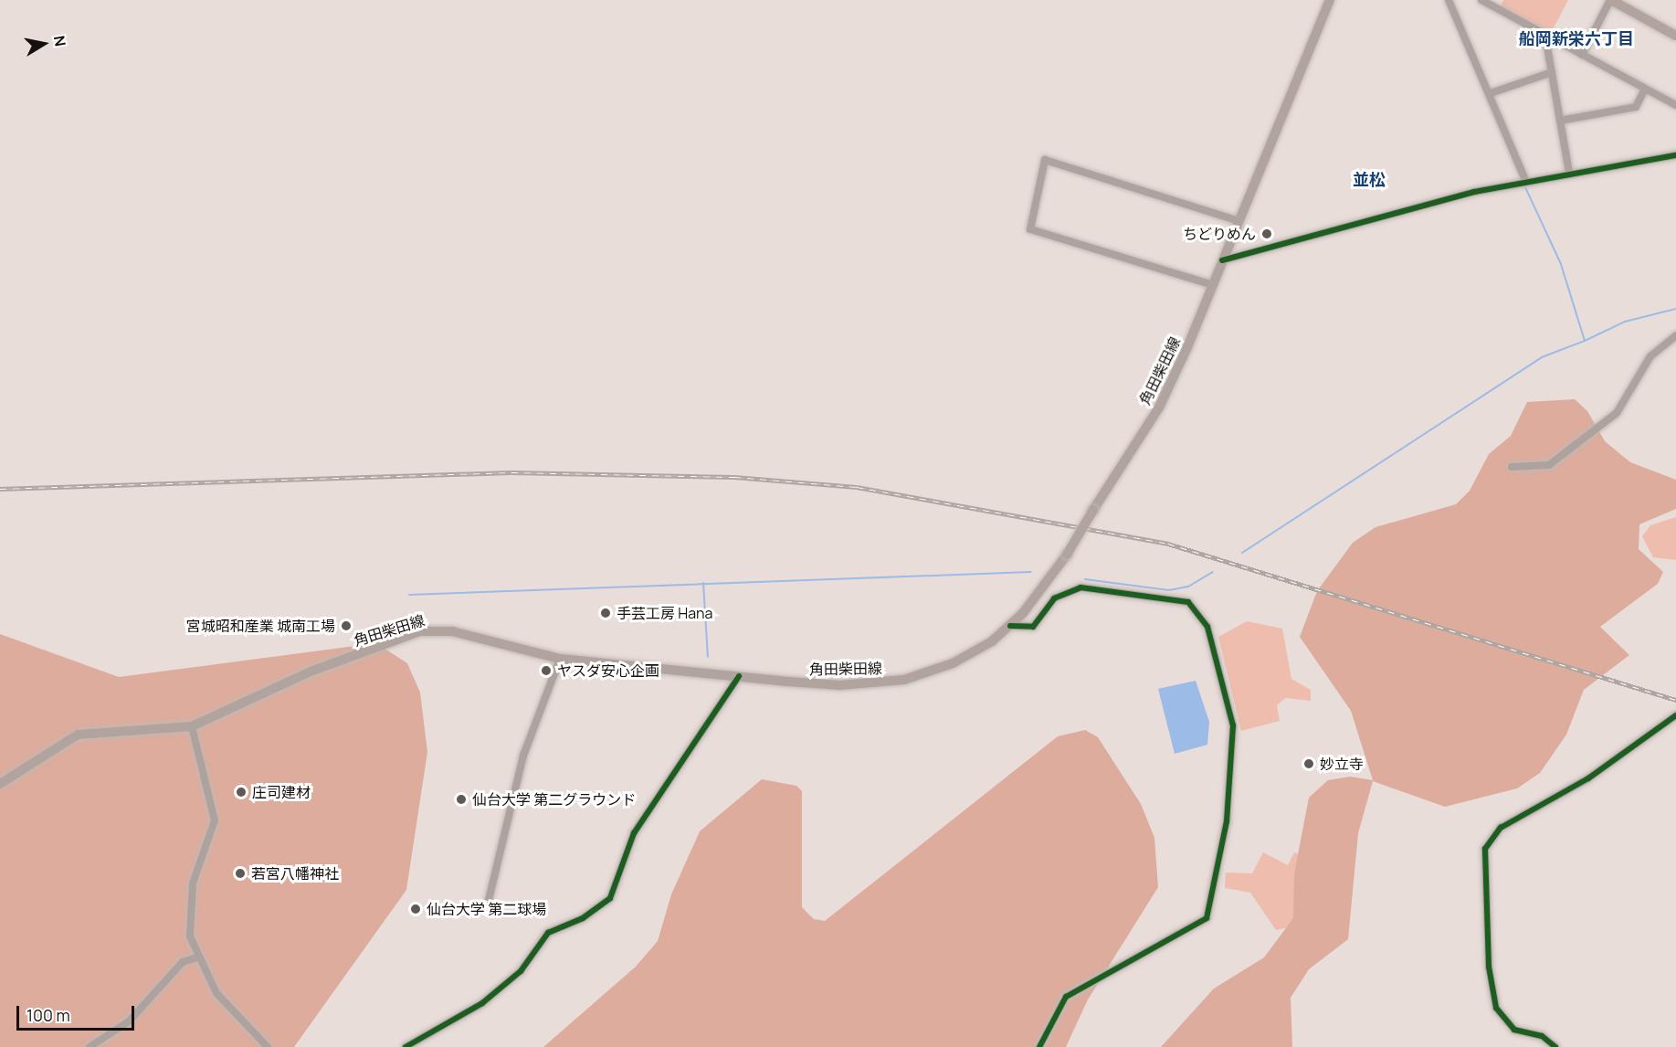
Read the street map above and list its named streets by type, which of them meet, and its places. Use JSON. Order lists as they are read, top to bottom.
{
  "streets": {
    "main road": ["角田柴田線"]
  },
  "districts": ["船岡新栄六丁目", "並松"],
  "places": [
    "ちどりめん",
    "手芸工房 Hana",
    "宮城昭和産業 城南工場",
    "ヤスダ安心企画",
    "妙立寺",
    "庄司建材",
    "仙台大学 第二グラウンド",
    "若宮八幡神社",
    "仙台大学 第二球場"
  ],
  "scale_bar": "100 m",
  "north": "right"
}
